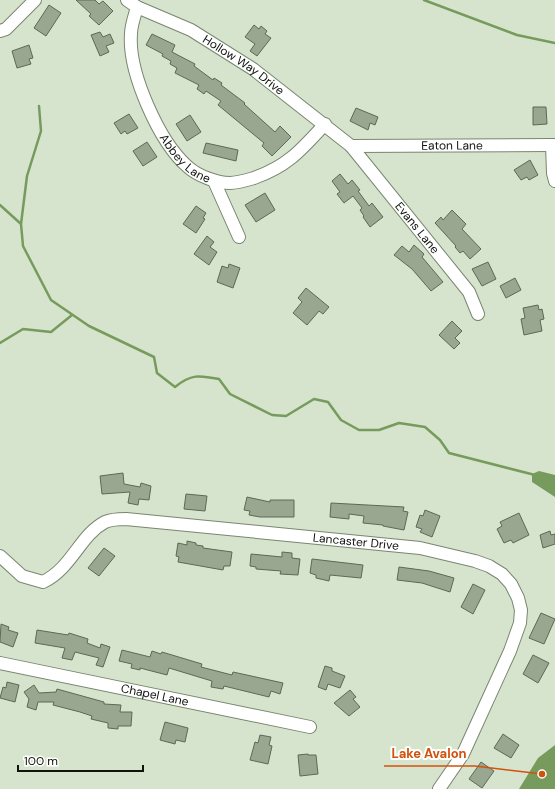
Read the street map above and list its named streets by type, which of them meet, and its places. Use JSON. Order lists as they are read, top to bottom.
{
  "streets": {
    "street": [
      "Hollow Way Drive",
      "Eaton Lane",
      "Abbey Lane",
      "Evans Lane",
      "Lancaster Drive",
      "Chapel Lane"
    ]
  },
  "crossings": [
    ["Hollow Way Drive", "Eaton Lane"],
    ["Hollow Way Drive", "Abbey Lane"],
    ["Hollow Way Drive", "Evans Lane"],
    ["Eaton Lane", "Evans Lane"]
  ],
  "places": ["Lake Avalon"],
  "scale_bar": "100 m"
}
